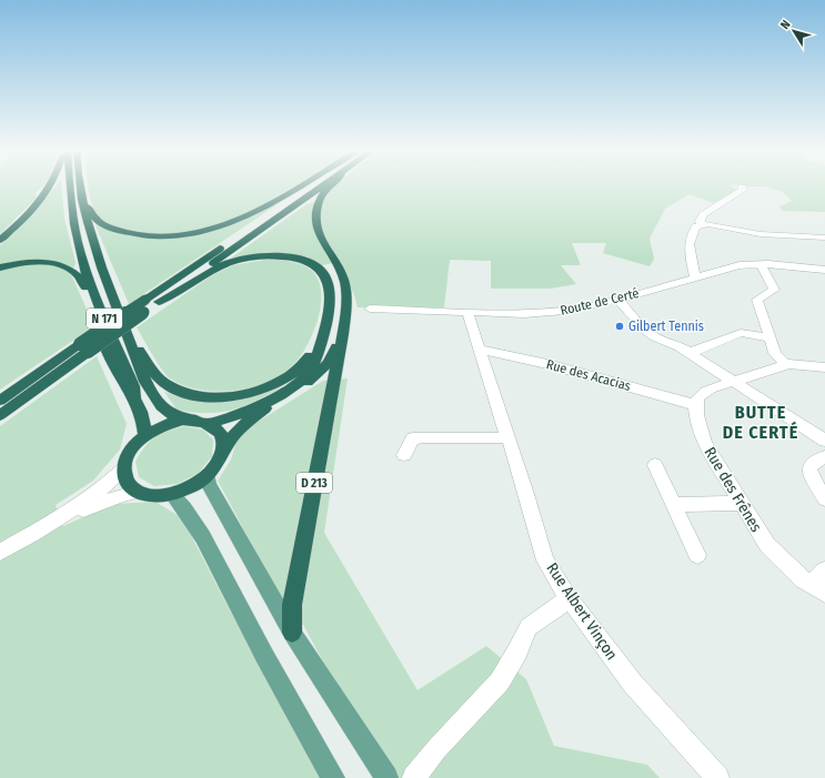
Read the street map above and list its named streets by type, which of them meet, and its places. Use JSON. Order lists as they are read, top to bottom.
{
  "streets": {
    "highway": ["N 171", "D 213"],
    "street": [
      "Route de Certé",
      "Rue des Acacias",
      "Rue des Frênes",
      "Rue Albert Vinçon"
    ]
  },
  "crossings": [
    ["Route de Certé", "Rue Albert Vinçon"],
    ["Rue des Acacias", "Rue des Frênes"],
    ["Rue des Acacias", "Rue Albert Vinçon"]
  ],
  "districts": ["BUTTE DE CERTÉ"],
  "places": ["Gilbert Tennis"],
  "north": "top left"
}
